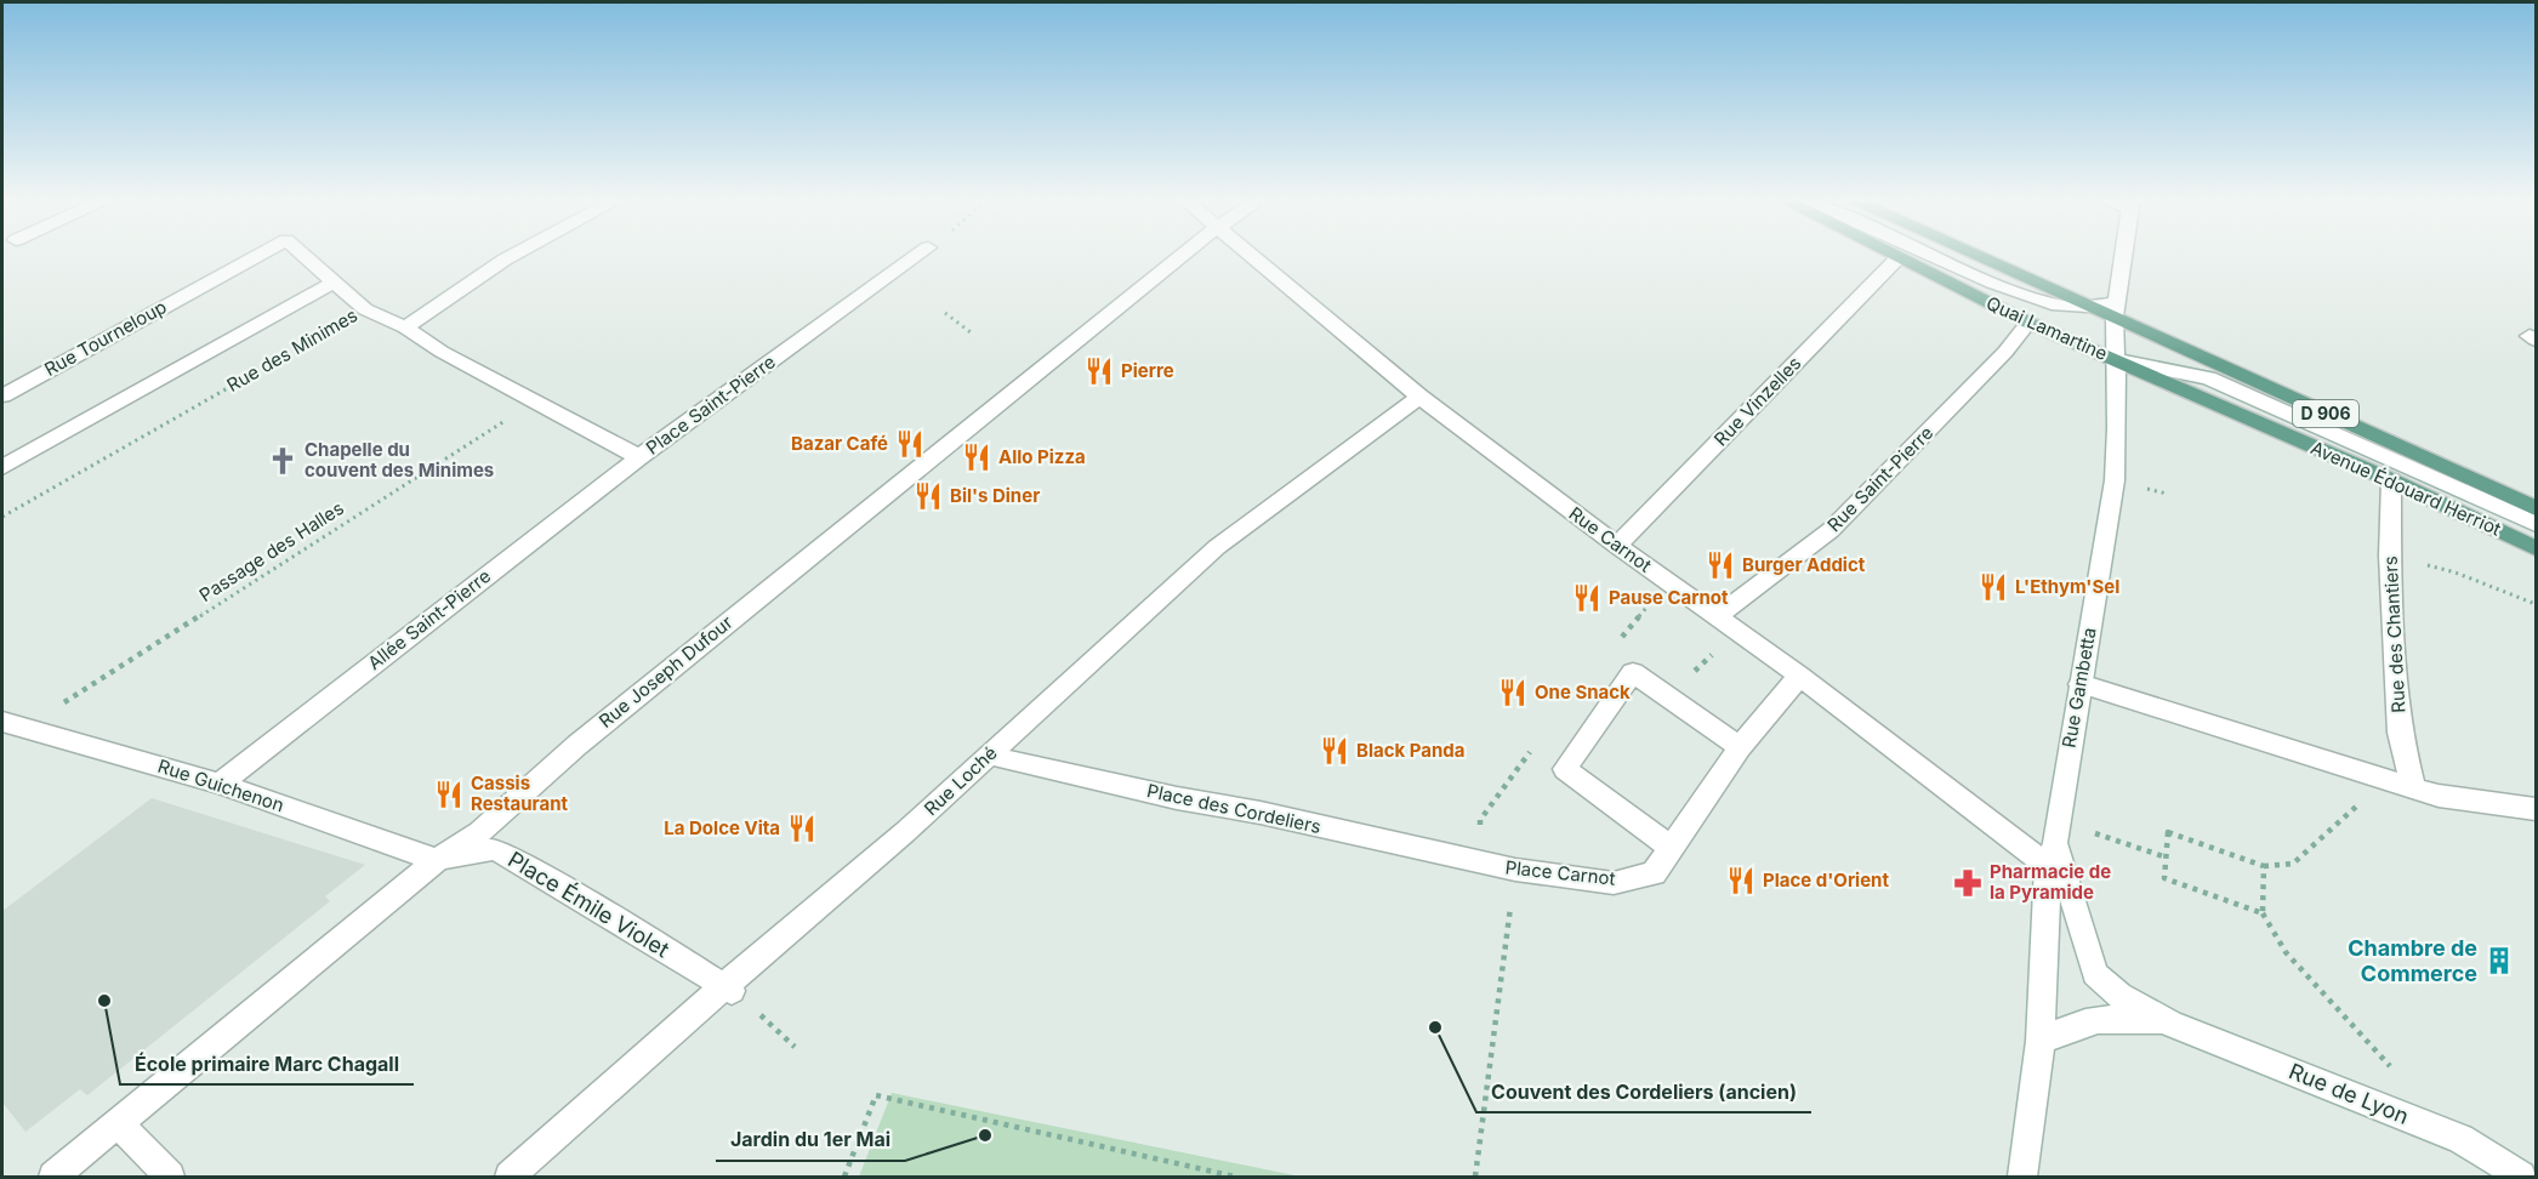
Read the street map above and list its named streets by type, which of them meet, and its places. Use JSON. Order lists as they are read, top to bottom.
{
  "streets": {
    "main road": ["Quai Lamartine", "D 906", "Avenue Édouard Herriot"],
    "street": [
      "Rue Tourneloup",
      "Rue des Minimes",
      "Rue Vinzelles",
      "Place Saint-Pierre",
      "Rue Saint-Pierre",
      "Rue Carnot",
      "Allée Saint-Pierre",
      "Rue des Chantiers",
      "Rue Joseph Dufour",
      "Rue Gambetta",
      "Rue Loché",
      "Rue Guichenon",
      "Place des Cordeliers",
      "Place Carnot",
      "Place Émile Violet",
      "Rue de Lyon"
    ],
    "path": ["Passage des Halles"]
  },
  "crossings": [
    ["Quai Lamartine", "Rue Vinzelles"],
    ["Quai Lamartine", "Rue Saint-Pierre"],
    ["Quai Lamartine", "Avenue Édouard Herriot"],
    ["Quai Lamartine", "Rue Gambetta"],
    ["Rue des Minimes", "Place Saint-Pierre"],
    ["Rue Vinzelles", "Rue Carnot"],
    ["Place Saint-Pierre", "Passage des Halles"],
    ["Place Saint-Pierre", "Allée Saint-Pierre"],
    ["Rue Saint-Pierre", "Rue Carnot"],
    ["Avenue Édouard Herriot", "Rue des Chantiers"],
    ["Avenue Édouard Herriot", "Rue Gambetta"],
    ["Rue Carnot", "Rue Gambetta"],
    ["Rue Carnot", "Rue Loché"],
    ["Rue Carnot", "Place Carnot"],
    ["Rue Carnot", "Rue de Lyon"],
    ["Passage des Halles", "Rue Guichenon"],
    ["Allée Saint-Pierre", "Rue Guichenon"],
    ["Rue Joseph Dufour", "Rue Guichenon"],
    ["Rue Joseph Dufour", "Place Émile Violet"],
    ["Rue Gambetta", "Rue de Lyon"],
    ["Rue Loché", "Place des Cordeliers"],
    ["Rue Loché", "Place Émile Violet"],
    ["Rue Guichenon", "Place Émile Violet"],
    ["Place des Cordeliers", "Place Carnot"]
  ],
  "places": {
    "restaurant": [
      "Pierre",
      "Bazar Café",
      "Allo Pizza",
      "Bil's Diner",
      "Burger Addict",
      "L'Ethym'Sel",
      "Pause Carnot",
      "One Snack",
      "Black Panda",
      "Cassis Restaurant",
      "La Dolce Vita",
      "Place d'Orient"
    ],
    "church": ["Chapelle du couvent des Minimes"],
    "pharmacy": ["Pharmacie de la Pyramide"],
    "building": ["Chambre de Commerce"],
    "other": ["École primaire Marc Chagall", "Couvent des Cordeliers (ancien)", "Jardin du 1er Mai"]
  }
}
